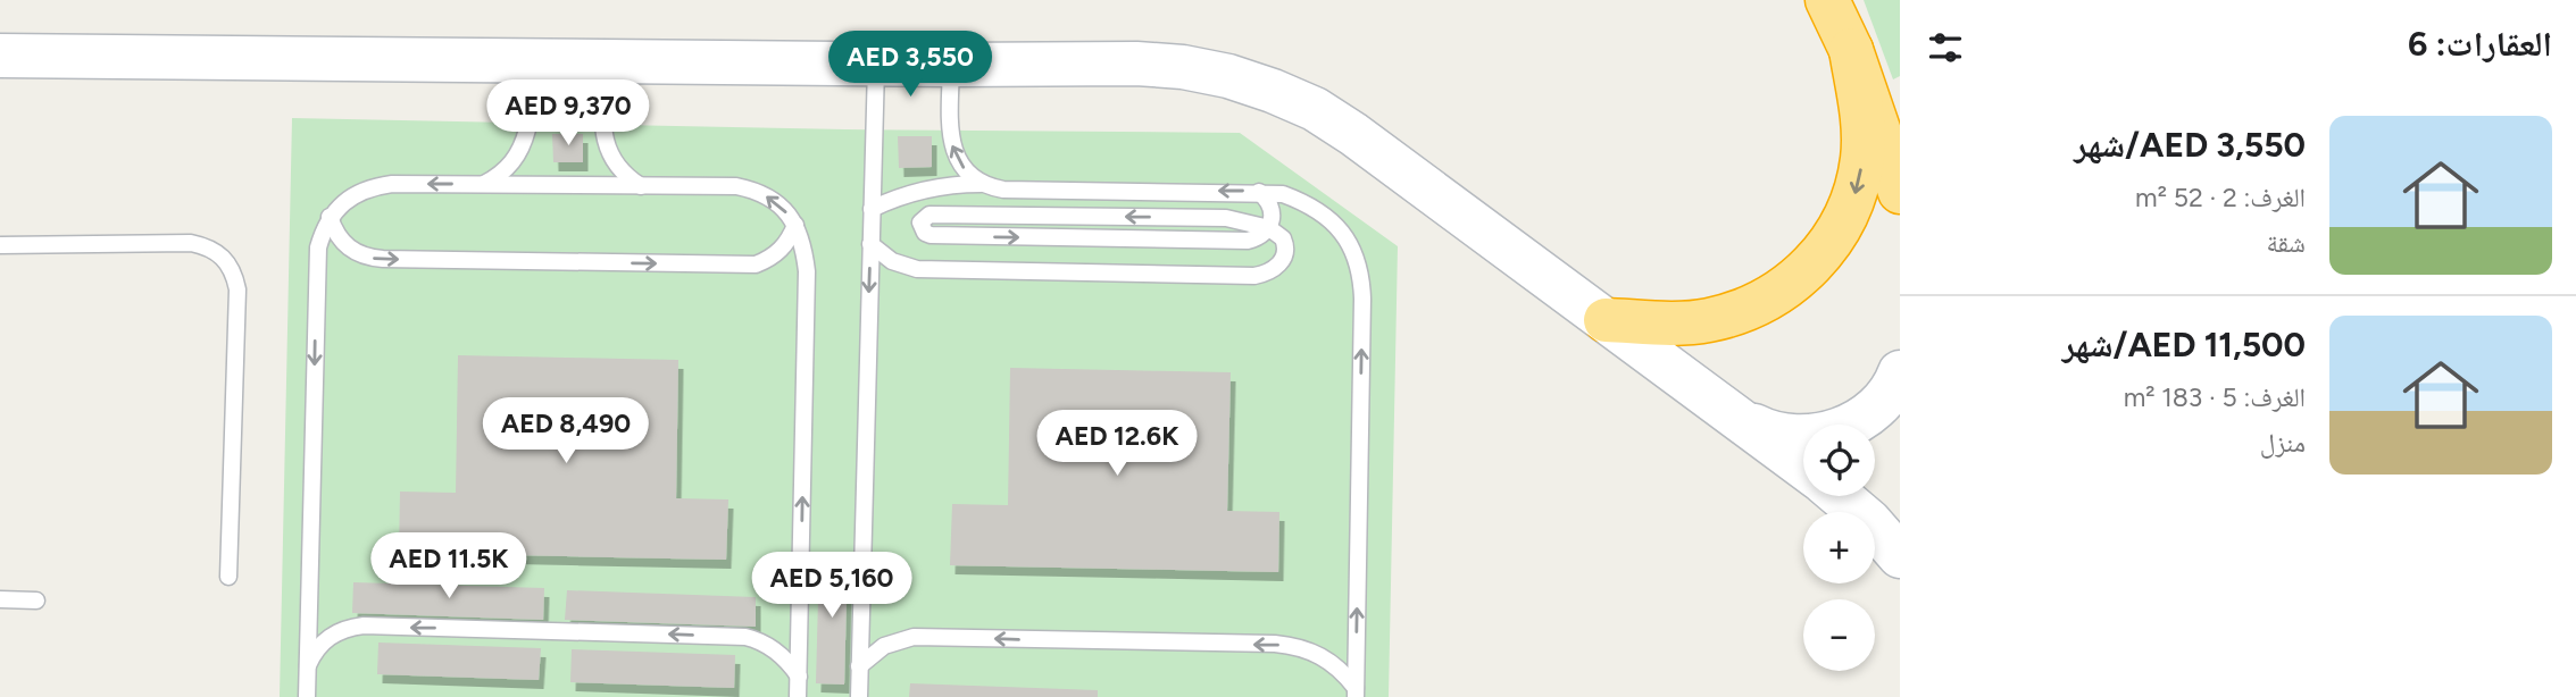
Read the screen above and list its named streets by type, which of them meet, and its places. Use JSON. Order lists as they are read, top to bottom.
{
  "page": {
    "heading": "العقارات: 6",
    "price": [
      "AED 3,550",
      "AED 9,370",
      "AED 8,490",
      "AED 12.6K",
      "AED 11.5K",
      "AED 5,160"
    ],
    "list": [
      {
        "name": "AED 3,550/شهر",
        "note": "الغرف: 2 · 52 m² · شقة"
      },
      {
        "name": "AED 11,500/شهر",
        "note": "الغرف: 5 · 183 m² · منزل"
      }
    ],
    "map_buttons": ["+", "−"]
  }
}
